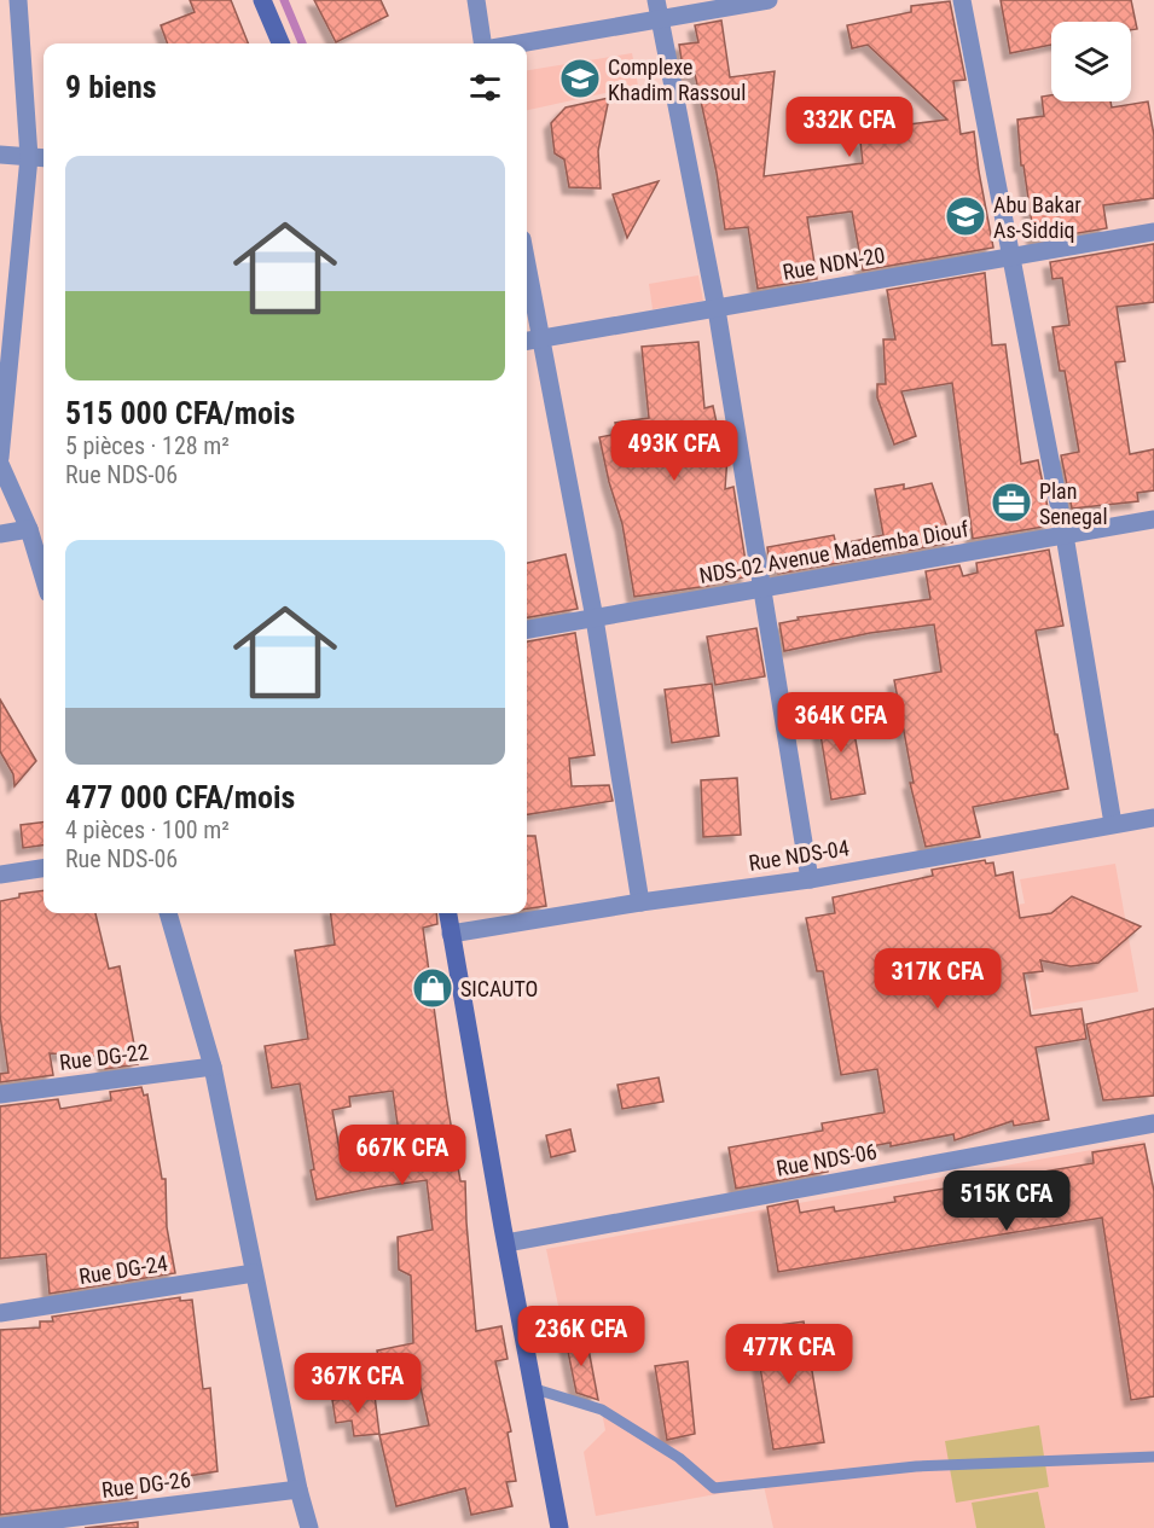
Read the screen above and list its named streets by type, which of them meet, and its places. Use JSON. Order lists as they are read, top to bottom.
{
  "streets": {
    "street": [
      "Rue NDN-20",
      "NDS-02 Avenue Mademba Diouf",
      "Rue NDS-04",
      "Rue DG-22",
      "Rue NDS-06",
      "Rue DG-24",
      "Rue DG-26"
    ]
  },
  "places": {
    "school or university": ["Complexe Khadim Rassoul", "Abu Bakar As-Siddiq"],
    "office": ["Plan Senegal"],
    "shop": ["SICAUTO"]
  },
  "page": {
    "heading": "9 biens",
    "price": [
      "332K CFA",
      "493K CFA",
      "364K CFA",
      "317K CFA",
      "667K CFA",
      "515K CFA",
      "236K CFA",
      "477K CFA",
      "367K CFA"
    ],
    "list": [
      {
        "name": "515 000 CFA/mois",
        "note": "5 pièces · 128 m² · Rue NDS-06"
      },
      {
        "name": "477 000 CFA/mois",
        "note": "4 pièces · 100 m² · Rue NDS-06"
      }
    ]
  }
}
